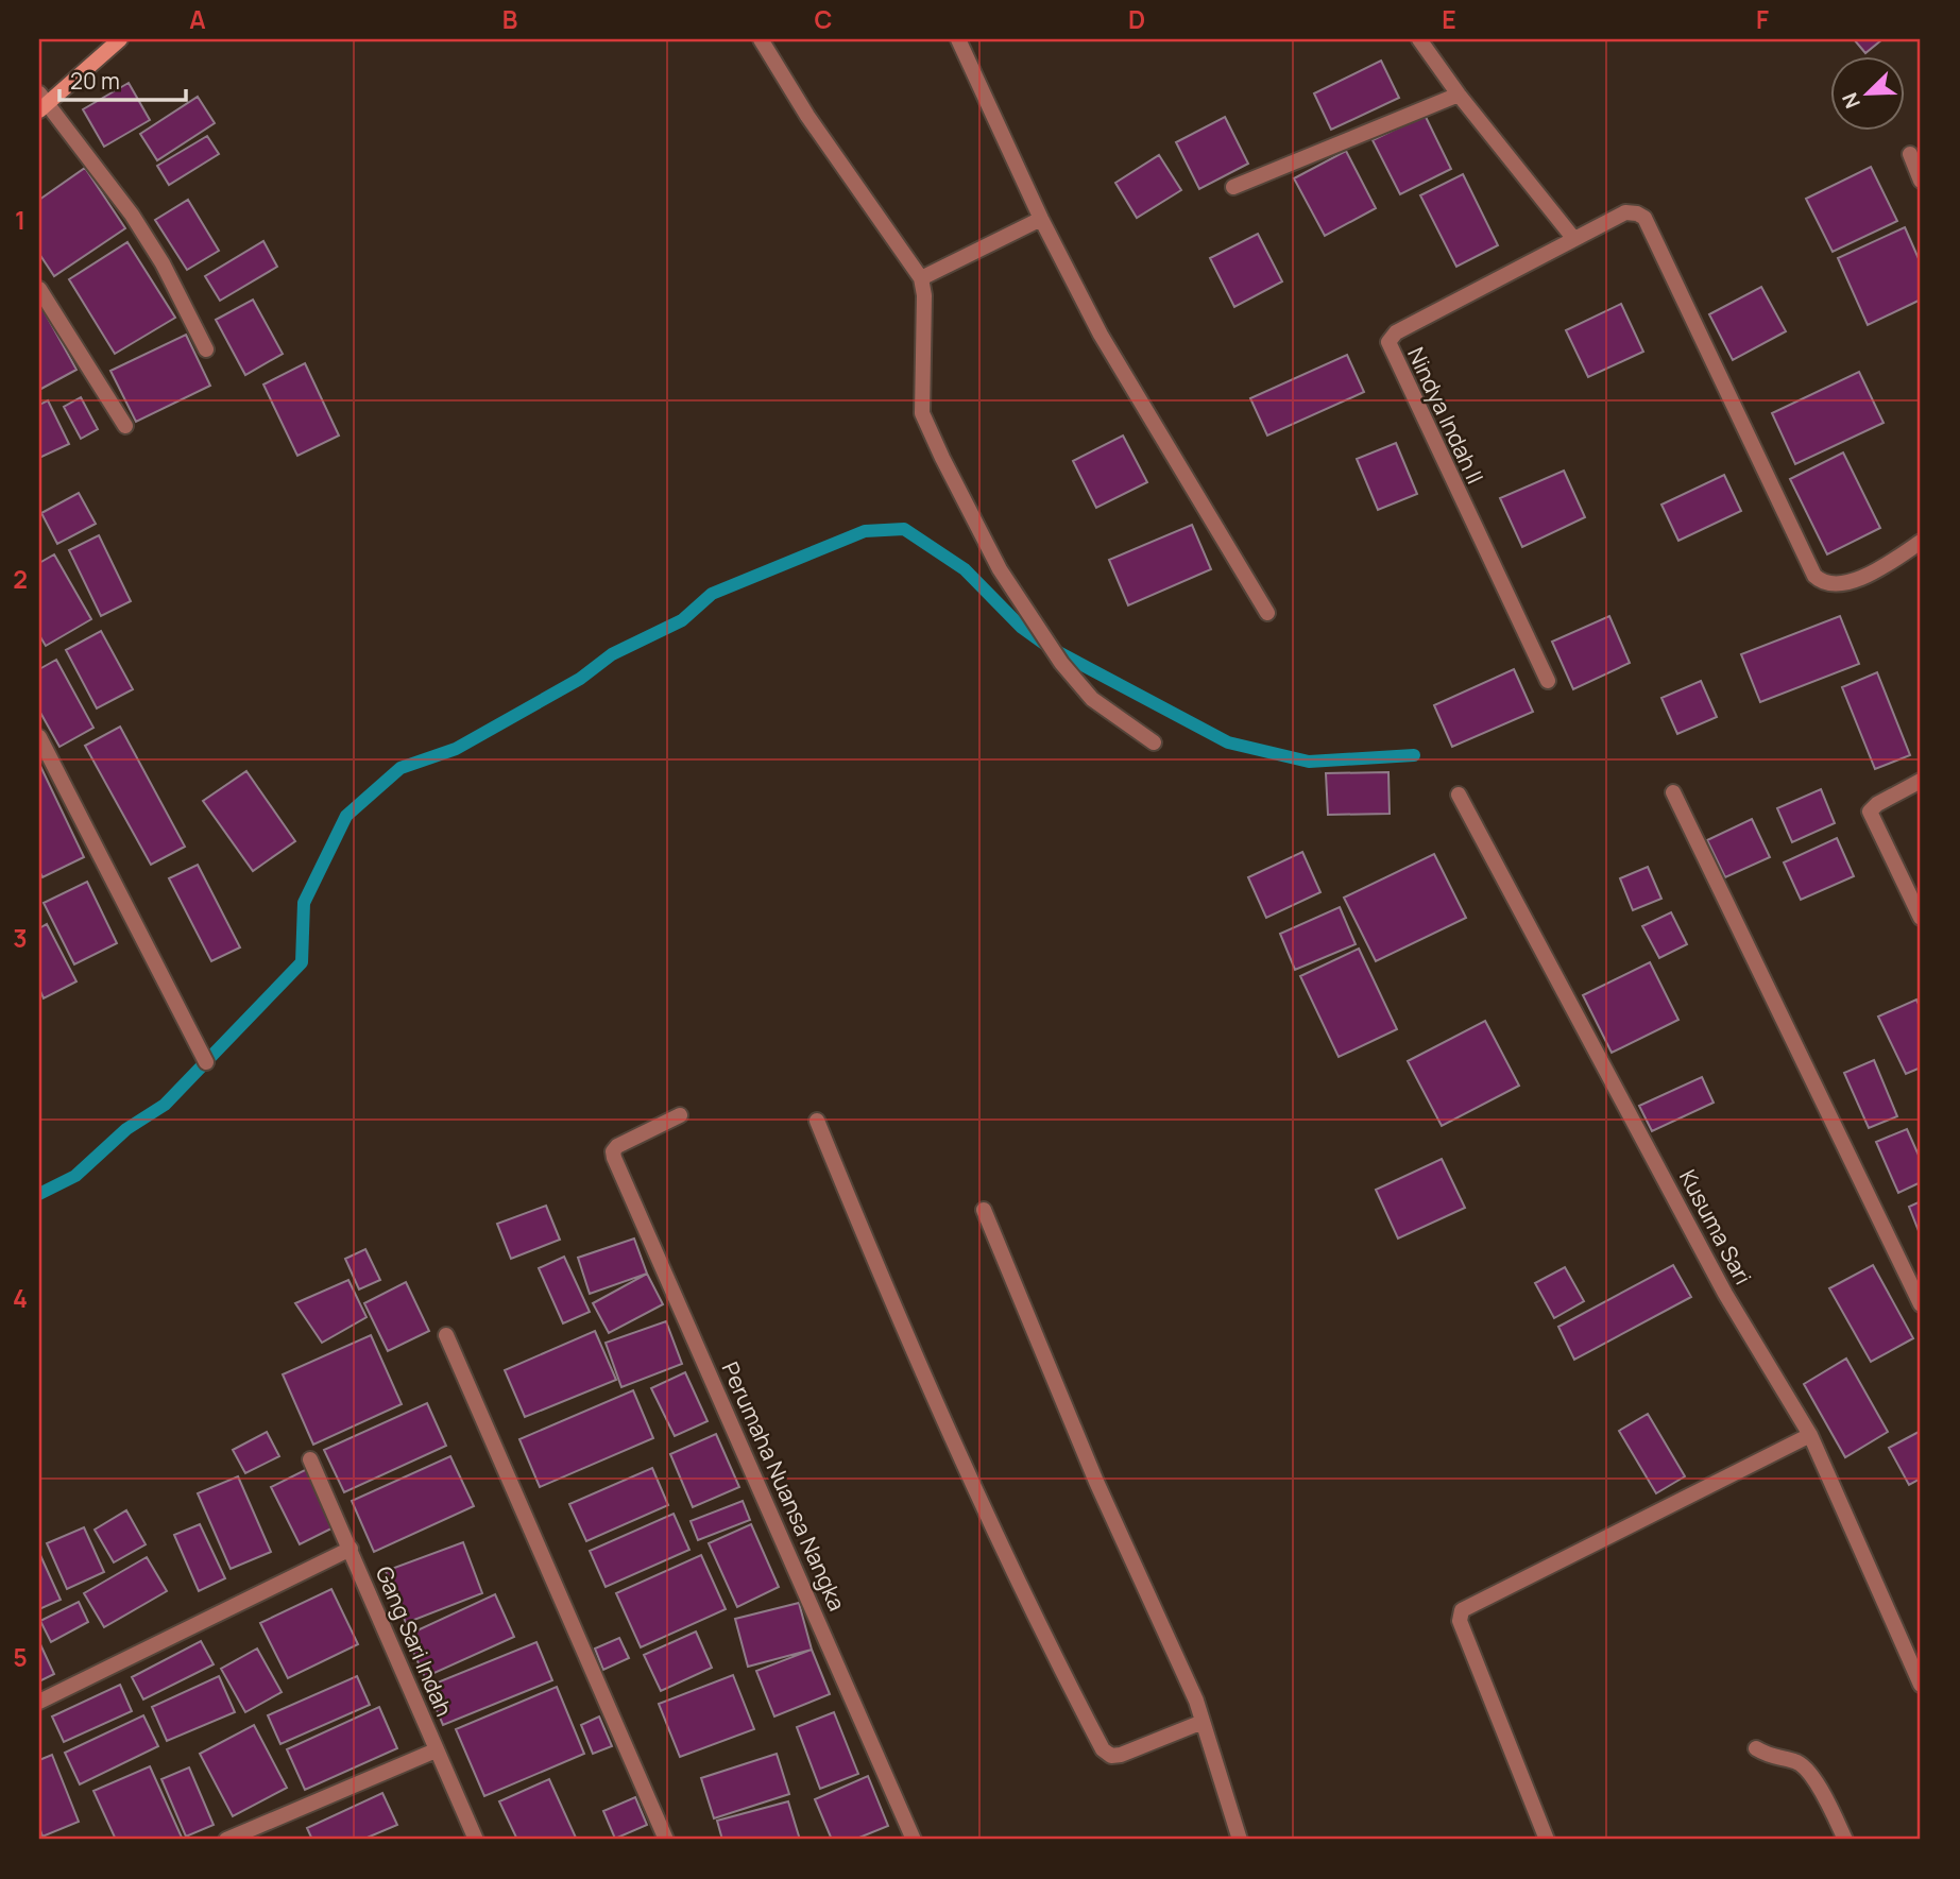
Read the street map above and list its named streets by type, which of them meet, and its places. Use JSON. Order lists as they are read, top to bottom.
{
  "streets": {
    "street": [
      "Nindya Indah II",
      "Kusuma Sari",
      "Perumaha Nuansa Nangka",
      "Gang Sari Indah"
    ]
  },
  "scale_bar": "20 m",
  "north": "bottom left",
  "grid": {
    "columns": [
      "A",
      "B",
      "C",
      "D",
      "E",
      "F"
    ],
    "rows": [
      "1",
      "2",
      "3",
      "4",
      "5"
    ]
  }
}
